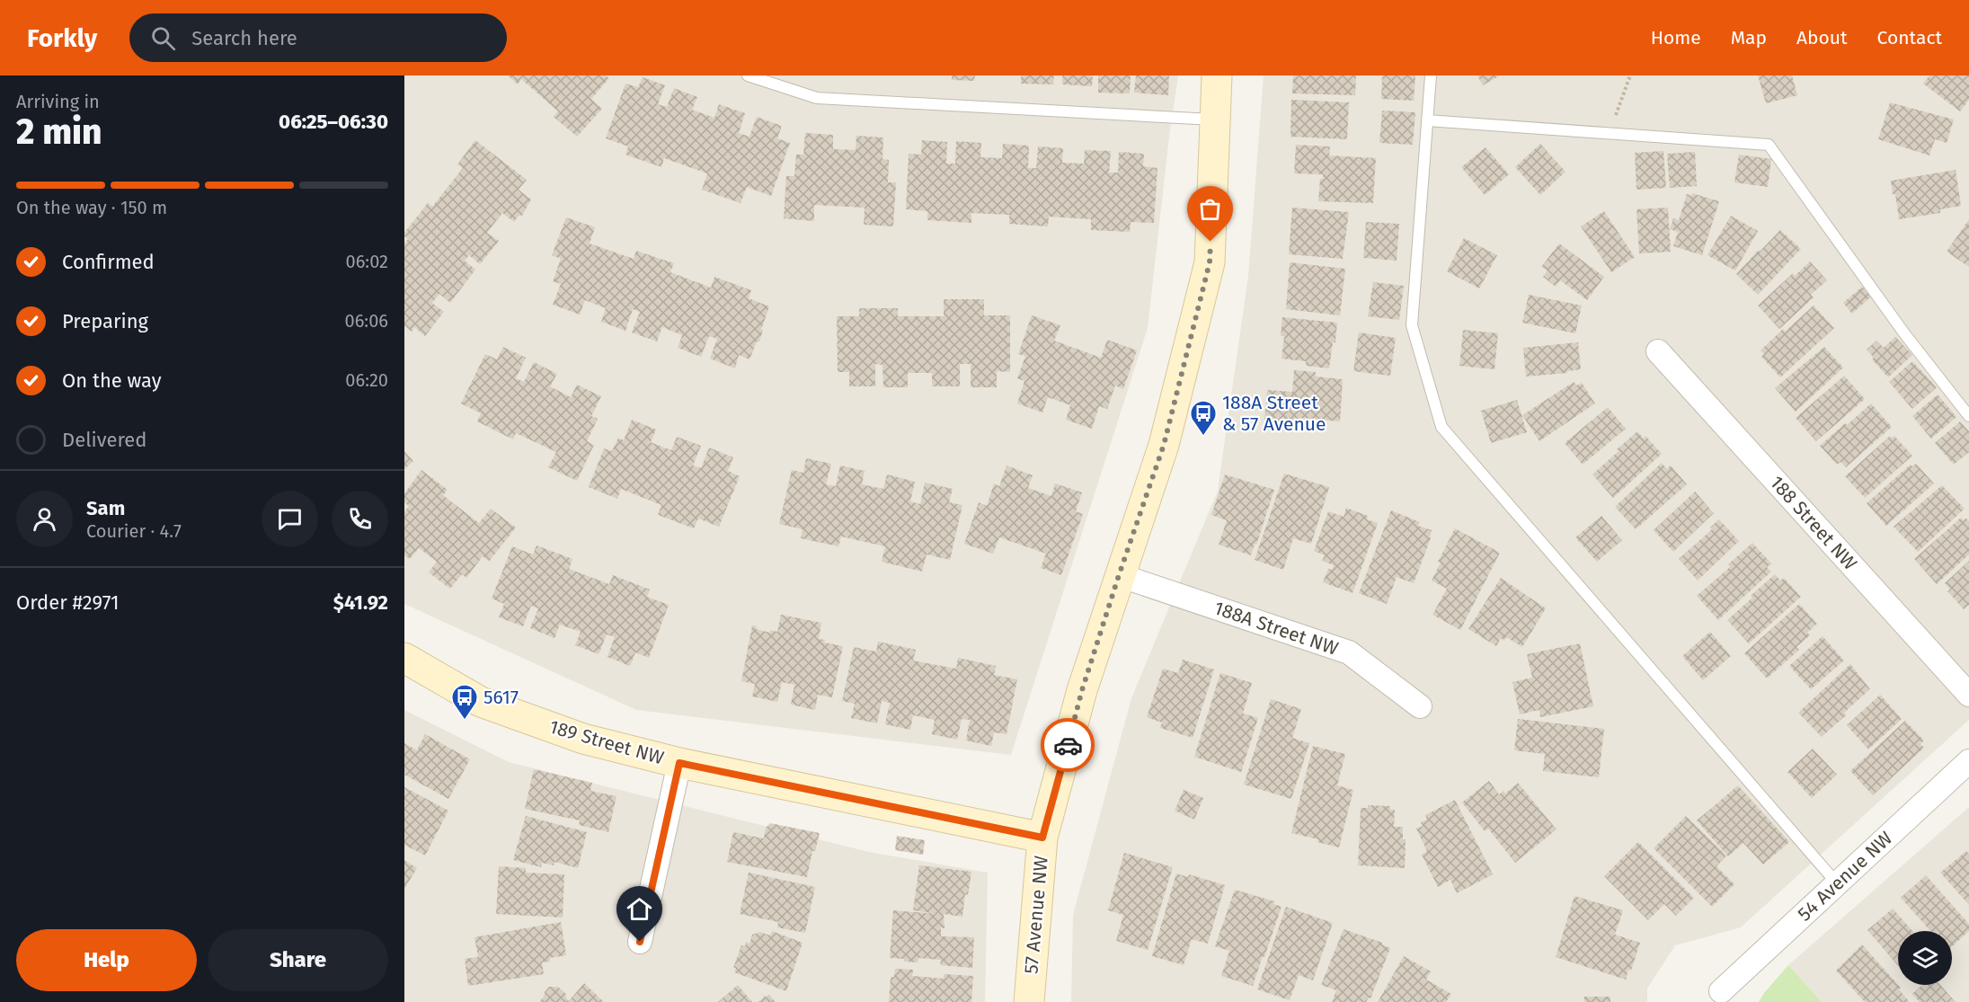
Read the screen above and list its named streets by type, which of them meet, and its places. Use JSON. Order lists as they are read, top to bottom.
{
  "streets": {
    "street": [
      "188 Street NW",
      "188A Street NW",
      "189 Street NW",
      "54 Avenue NW",
      "57 Avenue NW"
    ]
  },
  "crossings": [
    ["188A Street NW", "57 Avenue NW"],
    ["189 Street NW", "57 Avenue NW"]
  ],
  "places": {
    "bus stop": ["188A Street & 57 Avenue", "5617"]
  },
  "page": {
    "header": "Forkly",
    "search": "Search here",
    "nav": [
      "Home",
      "Map",
      "About",
      "Contact"
    ],
    "heading": ["2 min", "Arriving in", "06:25–06:30"],
    "panel": [
      "Sam",
      "Courier · 4.7",
      "Order #2971",
      "$41.92"
    ],
    "bar": "On the way · 150 m",
    "list": [
      ["Confirmed", "06:02"],
      ["Preparing", "06:06"],
      ["On the way", "06:20"],
      "Delivered"
    ],
    "buttons": ["Help", "Share"]
  }
}
